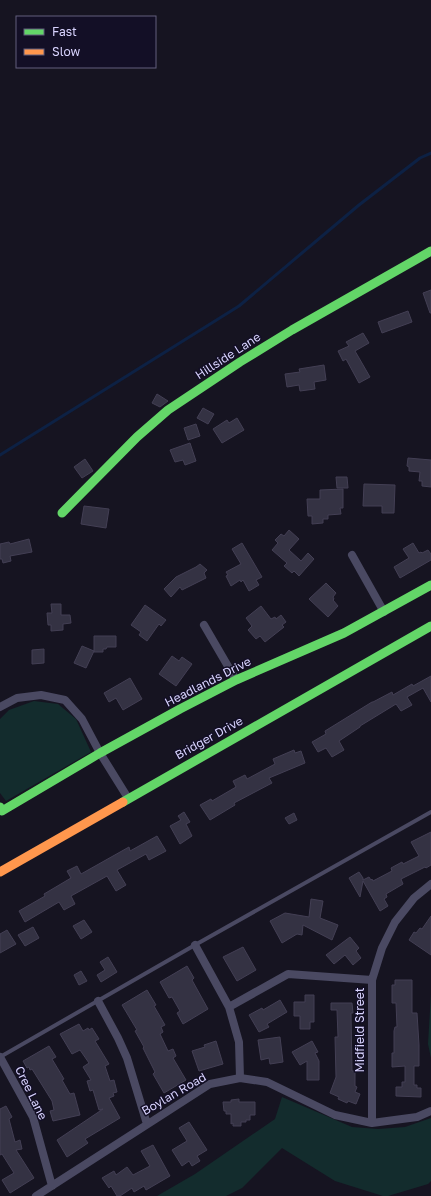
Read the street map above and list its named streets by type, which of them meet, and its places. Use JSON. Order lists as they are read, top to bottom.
{
  "streets": {
    "street": [
      "Hillside Lane",
      "Headlands Drive",
      "Bridger Drive",
      "Midfield Street",
      "Cree Lane",
      "Boylan Road"
    ]
  },
  "crossings": [
    ["Midfield Street", "Boylan Road"],
    ["Cree Lane", "Boylan Road"]
  ],
  "legend": ["Fast", "Slow"]
}
